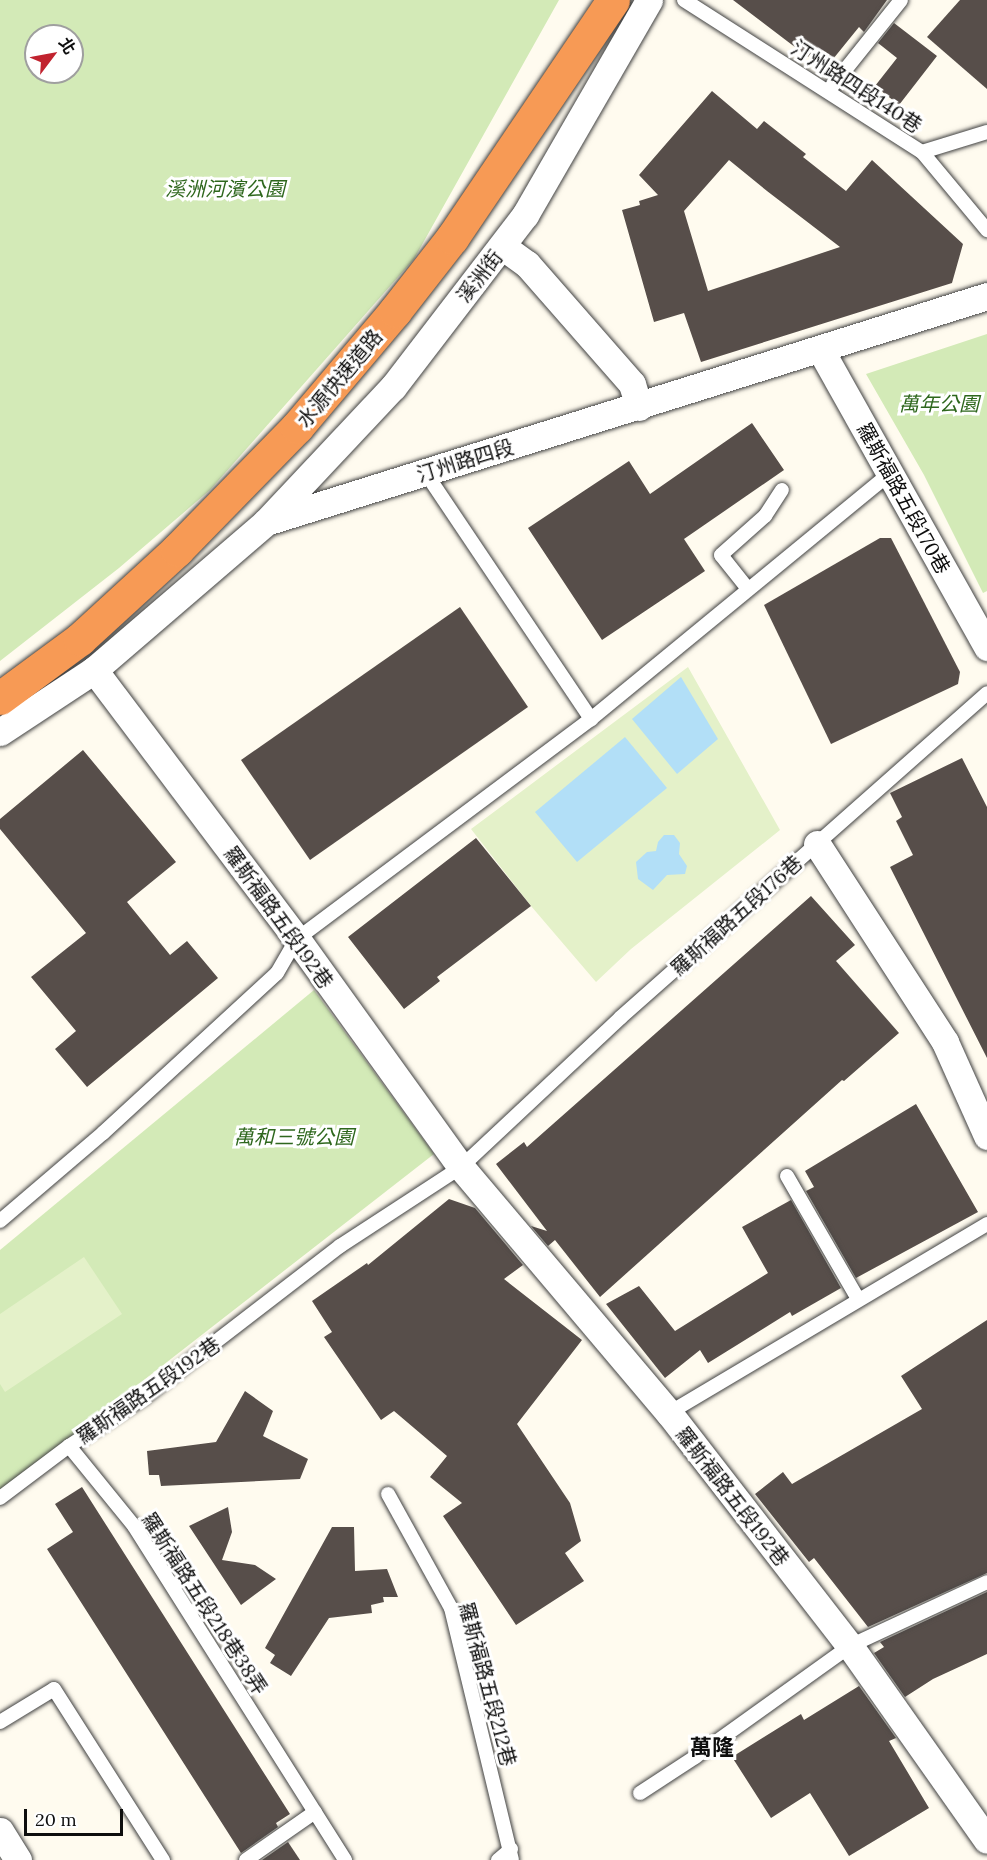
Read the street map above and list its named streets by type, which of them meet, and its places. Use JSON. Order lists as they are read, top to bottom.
{
  "streets": {
    "highway": ["水源快速道路"],
    "street": [
      "溪洲街",
      "汀州路四段",
      "羅斯福路五段170巷",
      "羅斯福路五段176巷",
      "羅斯福路五段192巷"
    ],
    "lane": ["汀州路四段140巷", "羅斯福路五段218巷38弄", "羅斯福路五段212巷"]
  },
  "crossings": [
    ["溪洲街", "汀州路四段"],
    ["汀州路四段", "羅斯福路五段170巷"],
    ["汀州路四段", "羅斯福路五段192巷"],
    ["羅斯福路五段176巷", "羅斯福路五段192巷"],
    ["羅斯福路五段192巷", "羅斯福路五段218巷38弄"]
  ],
  "districts": ["萬隆"],
  "parks": ["溪洲河濱公園", "萬年公園", "萬和三號公園"],
  "scale_bar": "20 m",
  "north": "top right"
}
